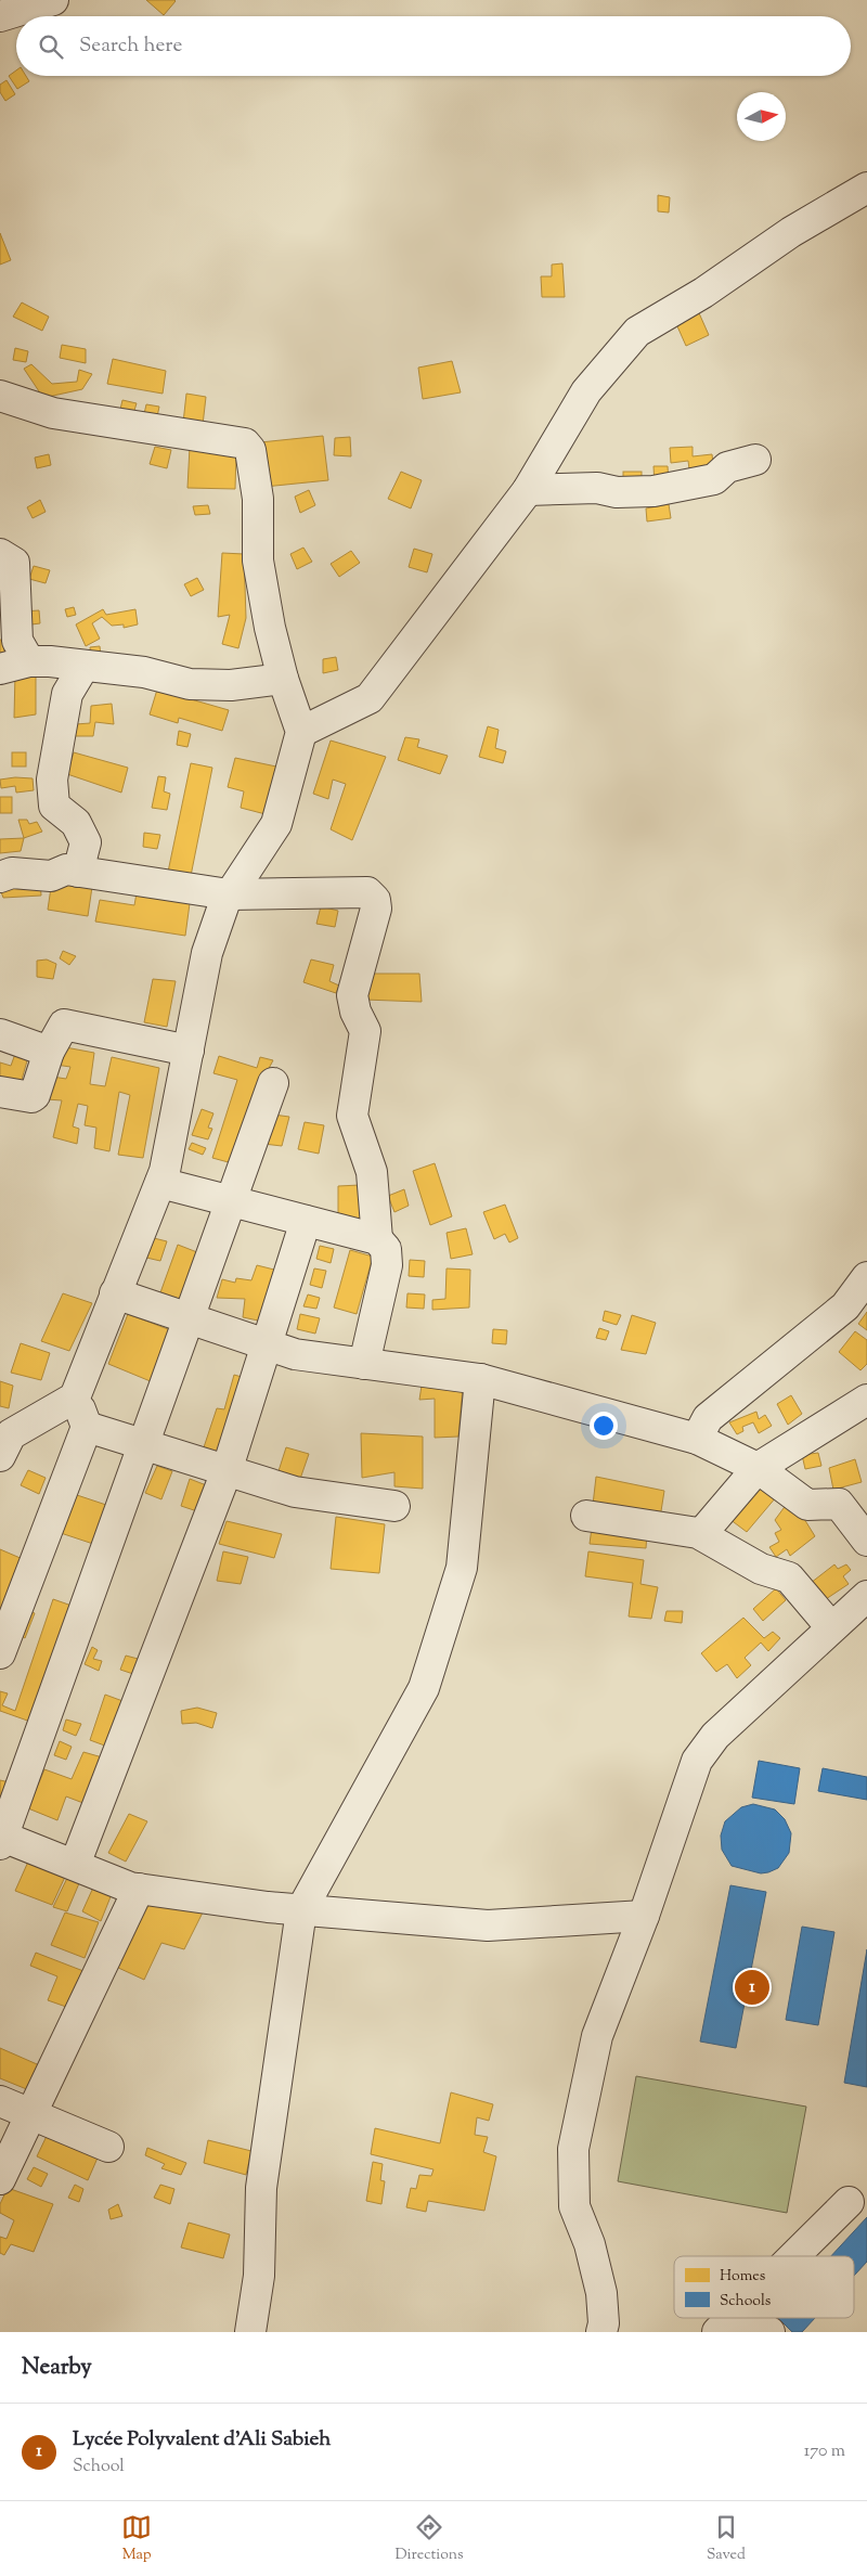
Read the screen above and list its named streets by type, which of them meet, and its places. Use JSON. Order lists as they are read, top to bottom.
{
  "legend": ["Homes", "Schools"],
  "north": "right",
  "page": {
    "search": "Search here",
    "pins": "1",
    "heading": "Nearby",
    "list": [
      {
        "mark": "1",
        "name": "Lycée Polyvalent d'Ali Sabieh",
        "note": "School",
        "value": "170 m"
      }
    ],
    "nav": ["Map", "Directions", "Saved"]
  }
}
